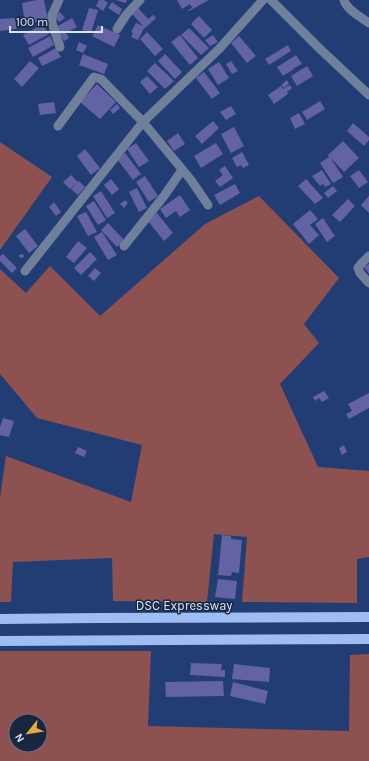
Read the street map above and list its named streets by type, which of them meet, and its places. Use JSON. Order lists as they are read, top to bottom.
{
  "streets": {
    "main road": ["DSC Expressway"]
  },
  "scale_bar": "100 m",
  "north": "bottom left"
}
